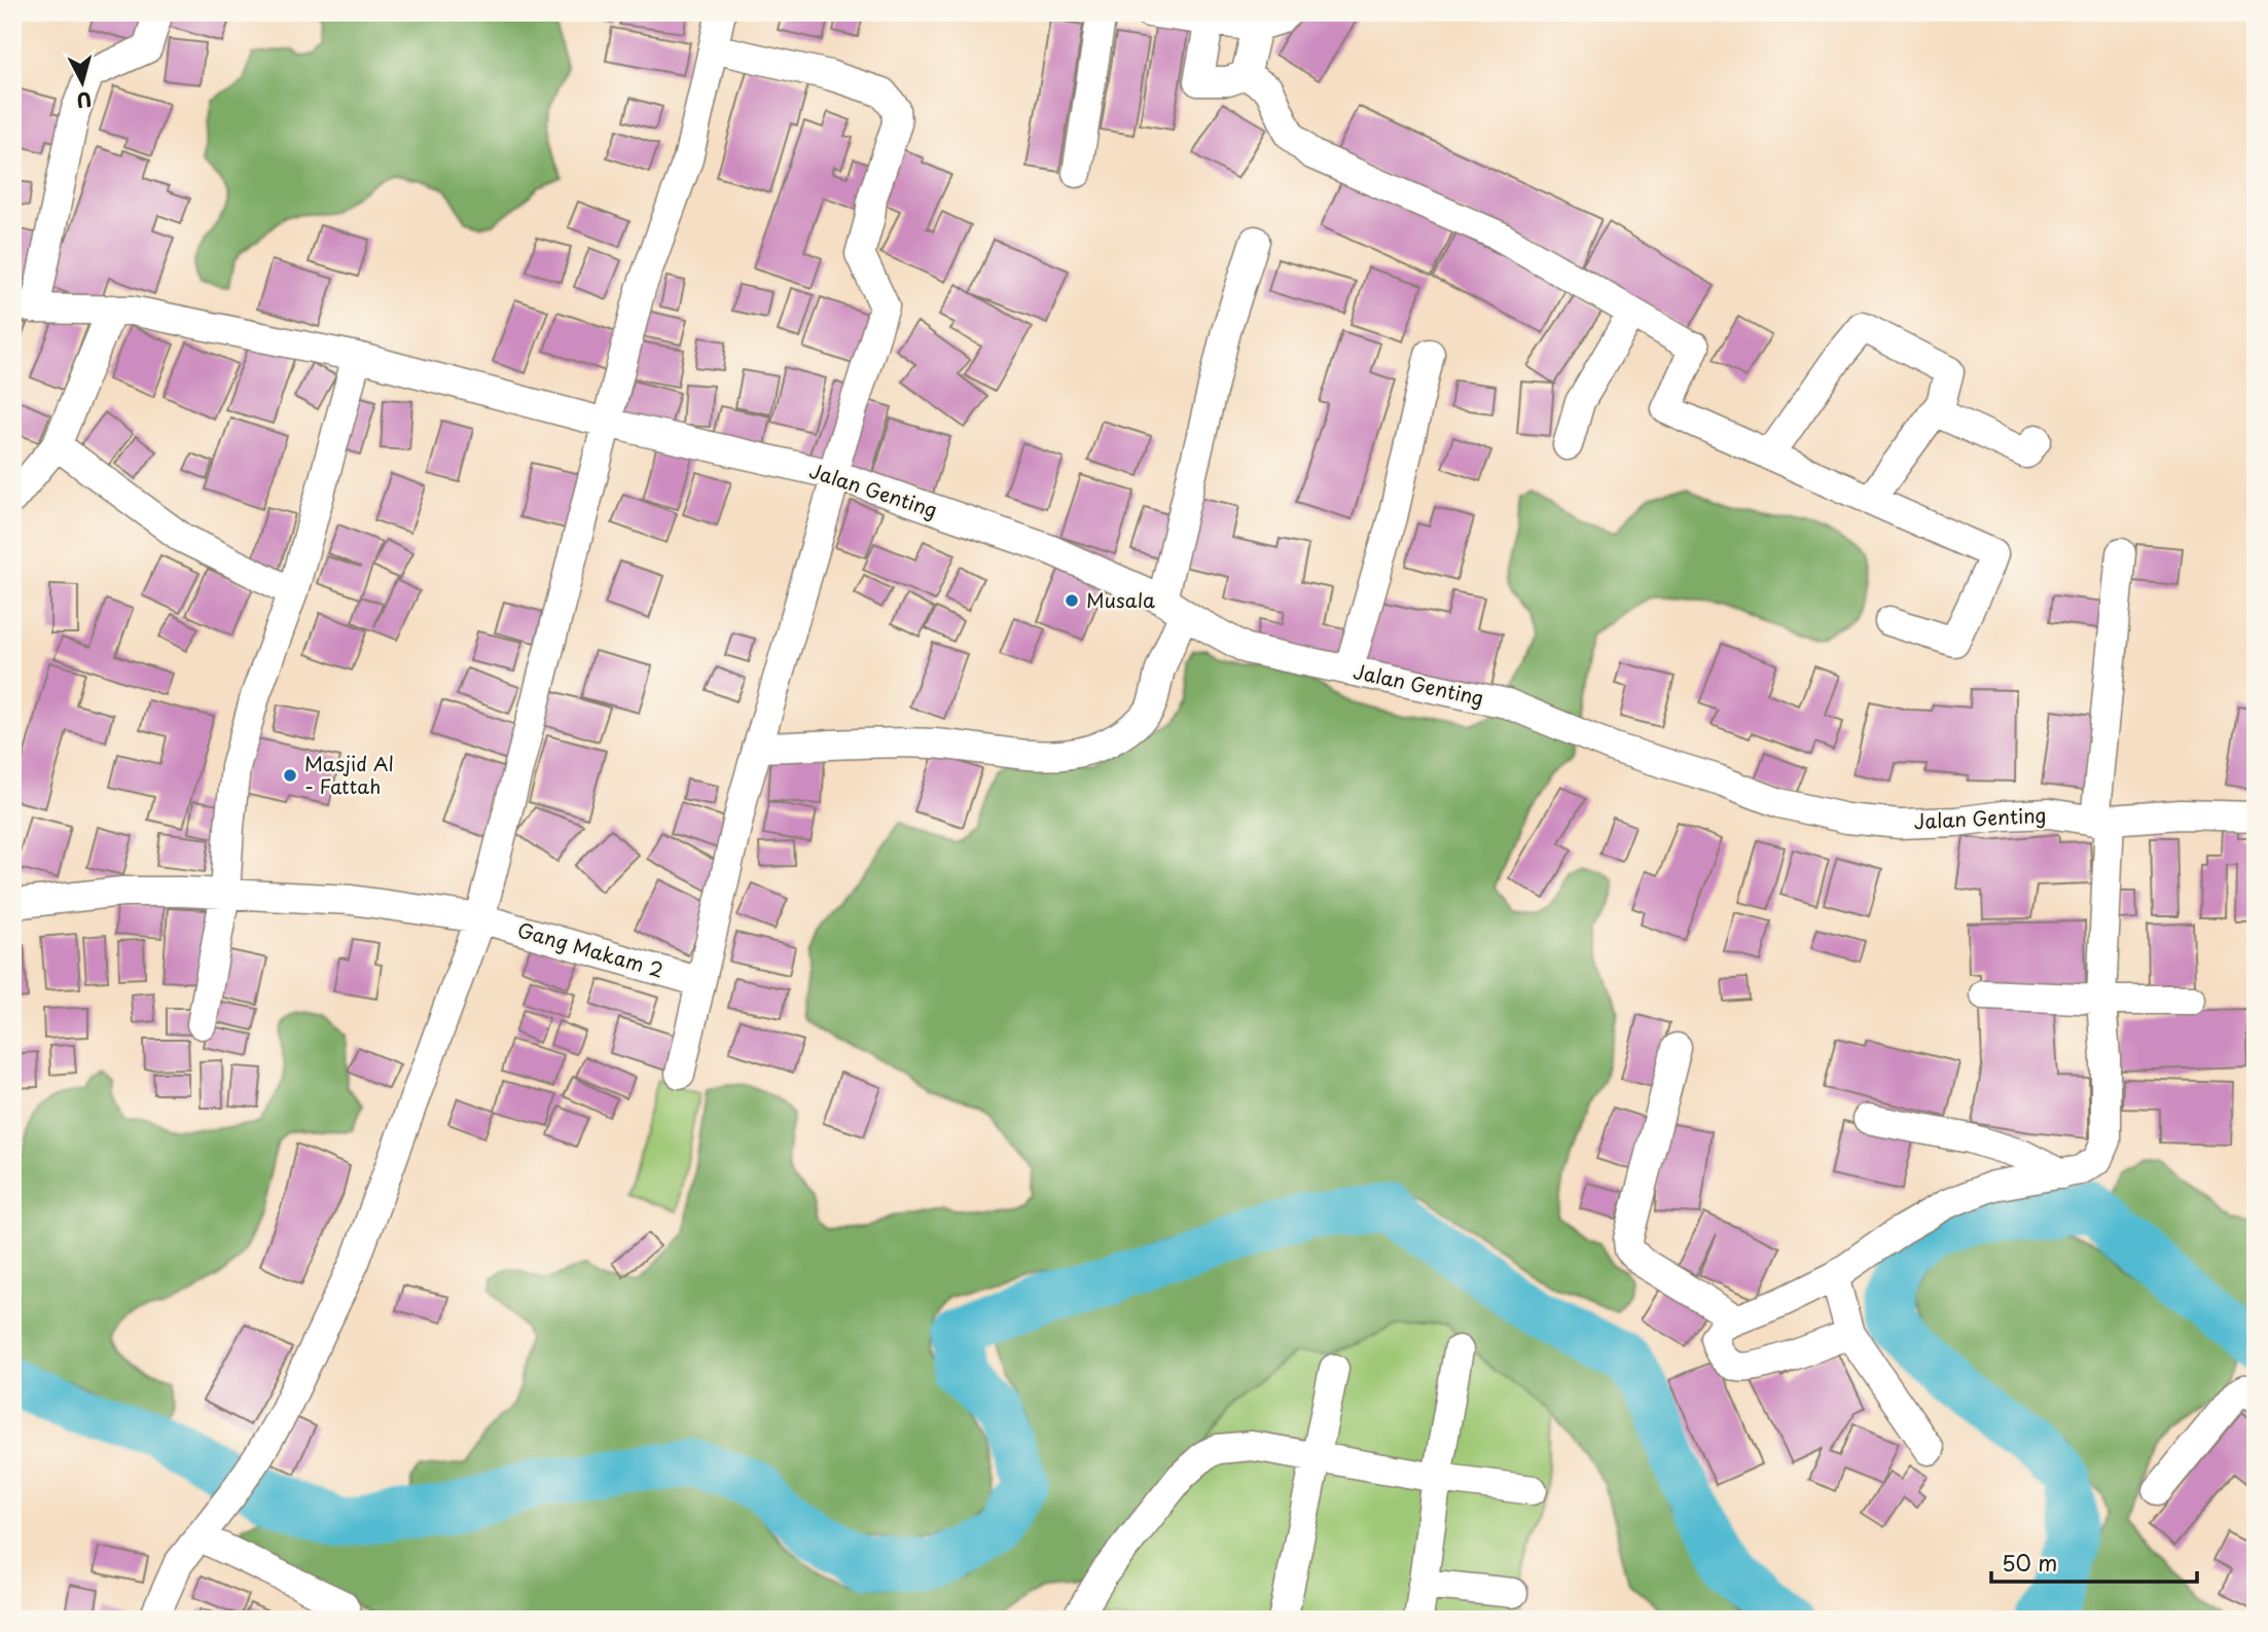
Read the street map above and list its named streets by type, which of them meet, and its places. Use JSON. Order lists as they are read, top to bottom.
{
  "streets": {
    "street": ["Jalan Genting", "Gang Makam 2"]
  },
  "places": ["Musala", "Masjid Al - Fattah"],
  "scale_bar": "50 m",
  "north": "bottom"
}
